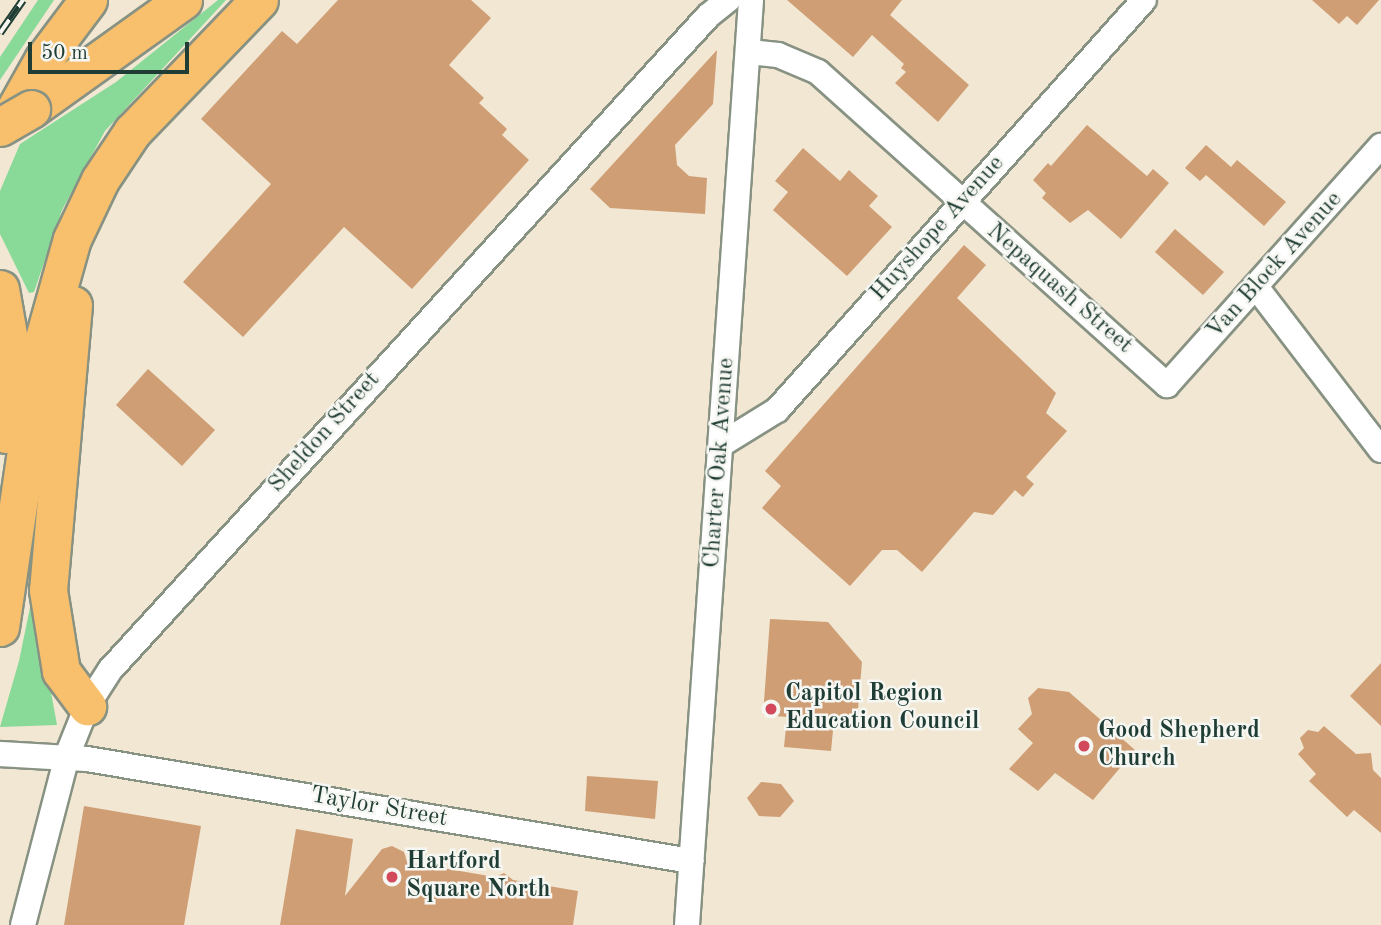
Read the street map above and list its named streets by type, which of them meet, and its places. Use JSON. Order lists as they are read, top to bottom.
{
  "streets": {
    "street": [
      "Huyshope Avenue",
      "Van Block Avenue",
      "Nepaquash Street",
      "Sheldon Street",
      "Charter Oak Avenue",
      "Taylor Street"
    ]
  },
  "crossings": [
    ["Huyshope Avenue", "Nepaquash Street"],
    ["Huyshope Avenue", "Charter Oak Avenue"],
    ["Van Block Avenue", "Nepaquash Street"],
    ["Nepaquash Street", "Charter Oak Avenue"],
    ["Sheldon Street", "Taylor Street"],
    ["Charter Oak Avenue", "Taylor Street"]
  ],
  "places": ["Capitol Region Education Council", "Good Shepherd Church", "Hartford Square North"],
  "scale_bar": "50 m"
}
